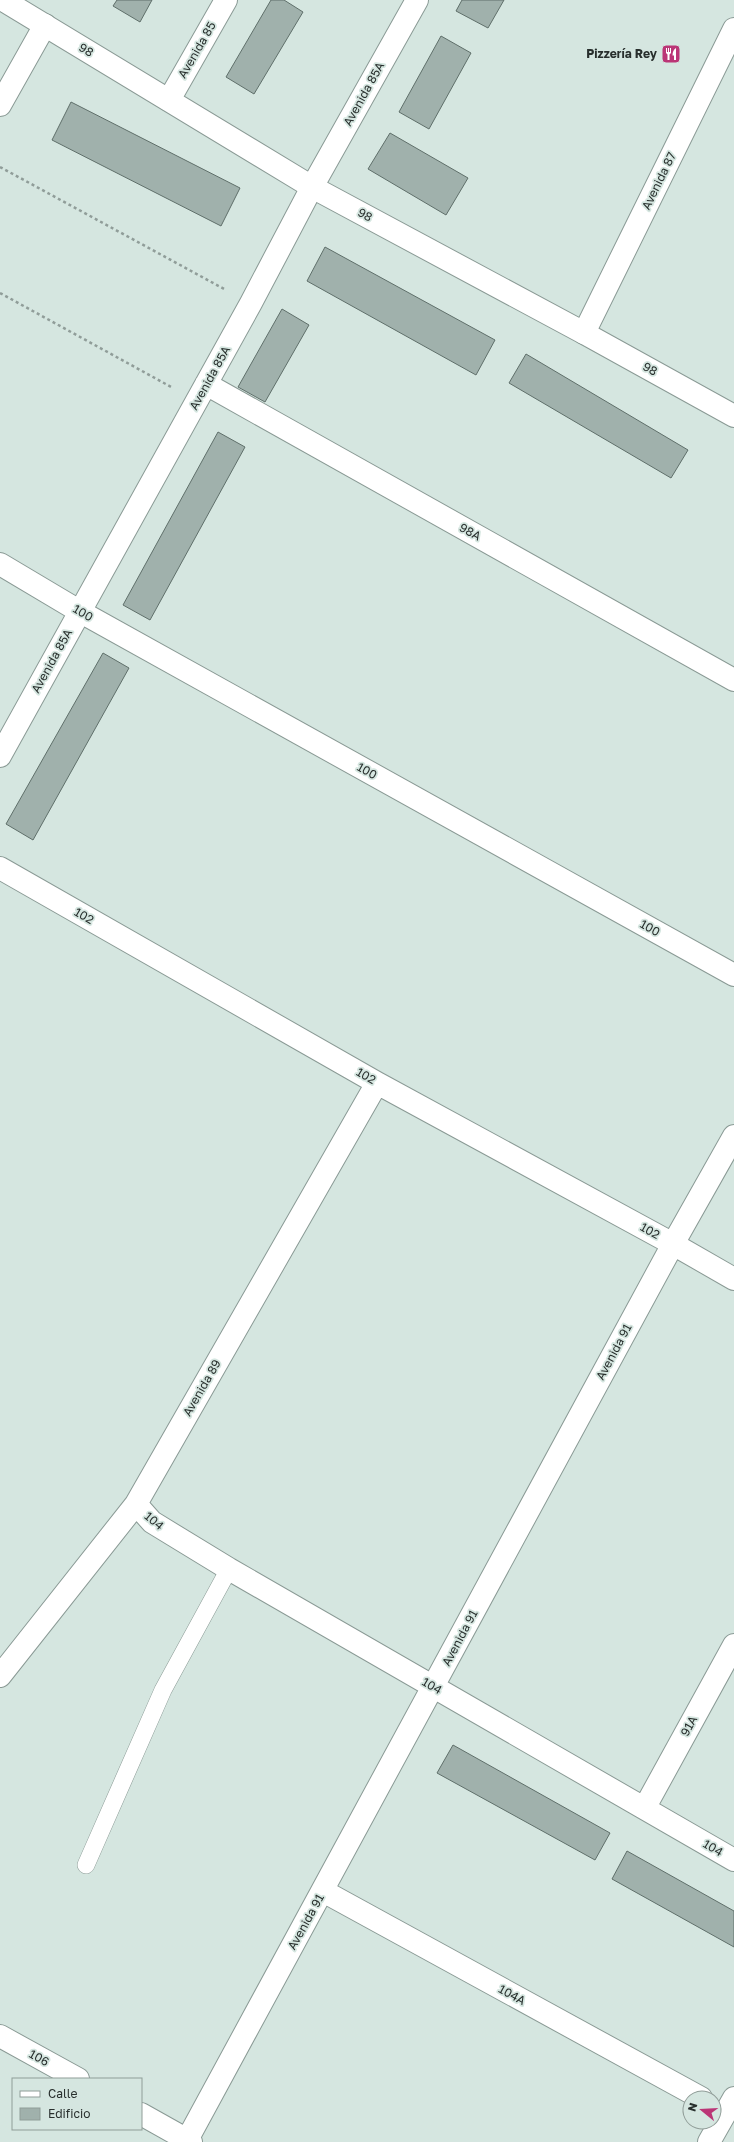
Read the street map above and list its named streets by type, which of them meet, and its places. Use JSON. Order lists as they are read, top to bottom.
{
  "streets": {
    "street": [
      "98",
      "Avenida 85",
      "Avenida 85A",
      "Avenida 87",
      "98A",
      "100",
      "102",
      "Avenida 91",
      "Avenida 89",
      "104",
      "91A",
      "104A",
      "106"
    ]
  },
  "crossings": [
    ["98", "Avenida 85"],
    ["98", "Avenida 85A"],
    ["98", "Avenida 87"],
    ["Avenida 85A", "98A"],
    ["Avenida 85A", "100"],
    ["102", "Avenida 91"],
    ["102", "Avenida 89"],
    ["Avenida 91", "104"],
    ["Avenida 91", "104A"],
    ["Avenida 89", "104"],
    ["104", "91A"]
  ],
  "places": {
    "restaurant": ["Pizzería Rey"]
  },
  "legend": ["Calle", "Edificio"],
  "north": "left"
}
